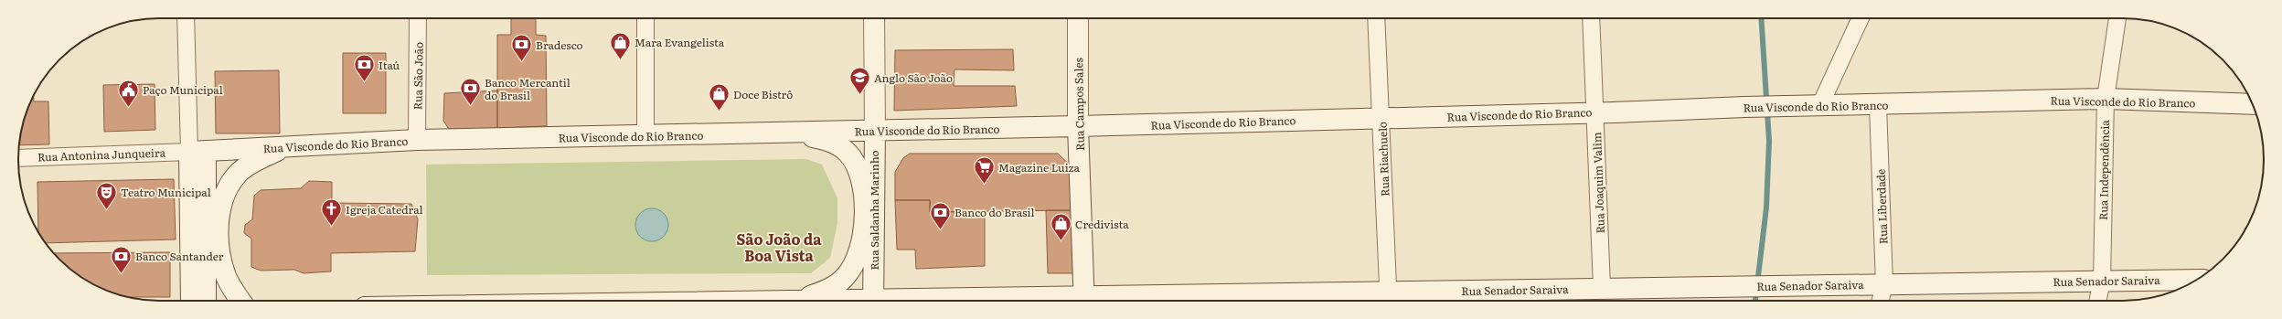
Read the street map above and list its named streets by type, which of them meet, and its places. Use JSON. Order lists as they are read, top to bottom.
{
  "streets": {
    "main road": [
      "Rua Visconde do Rio Branco",
      "Rua Campos Sales",
      "Rua Saldanha Marinho",
      "Rua Senador Saraiva"
    ],
    "street": [
      "Rua São João",
      "Rua Antonina Junqueira",
      "Rua Riachuelo",
      "Rua Independência",
      "Rua Joaquim Valim",
      "Rua Liberdade"
    ]
  },
  "crossings": [
    ["Rua São João", "Rua Visconde do Rio Branco"],
    ["Rua Visconde do Rio Branco", "Rua Campos Sales"],
    ["Rua Visconde do Rio Branco", "Rua Antonina Junqueira"],
    ["Rua Visconde do Rio Branco", "Rua Riachuelo"],
    ["Rua Visconde do Rio Branco", "Rua Independência"],
    ["Rua Visconde do Rio Branco", "Rua Joaquim Valim"],
    ["Rua Visconde do Rio Branco", "Rua Liberdade"],
    ["Rua Visconde do Rio Branco", "Rua Saldanha Marinho"],
    ["Rua Campos Sales", "Rua Senador Saraiva"],
    ["Rua Riachuelo", "Rua Senador Saraiva"],
    ["Rua Independência", "Rua Senador Saraiva"],
    ["Rua Joaquim Valim", "Rua Senador Saraiva"],
    ["Rua Liberdade", "Rua Senador Saraiva"]
  ],
  "districts": ["São João da Boa Vista"],
  "places": {
    "shop": ["Mara Evangelista", "Doce Bistrô", "Credivista"],
    "bank": [
      "Bradesco",
      "Itaú",
      "Banco Mercantil do Brasil",
      "Banco do Brasil",
      "Banco Santander"
    ],
    "school or university": ["Anglo São João"],
    "public building": ["Paço Municipal"],
    "supermarket": ["Magazine Luiza"],
    "theatre": ["Teatro Municipal"],
    "church": ["Igreja Catedral"]
  }
}
